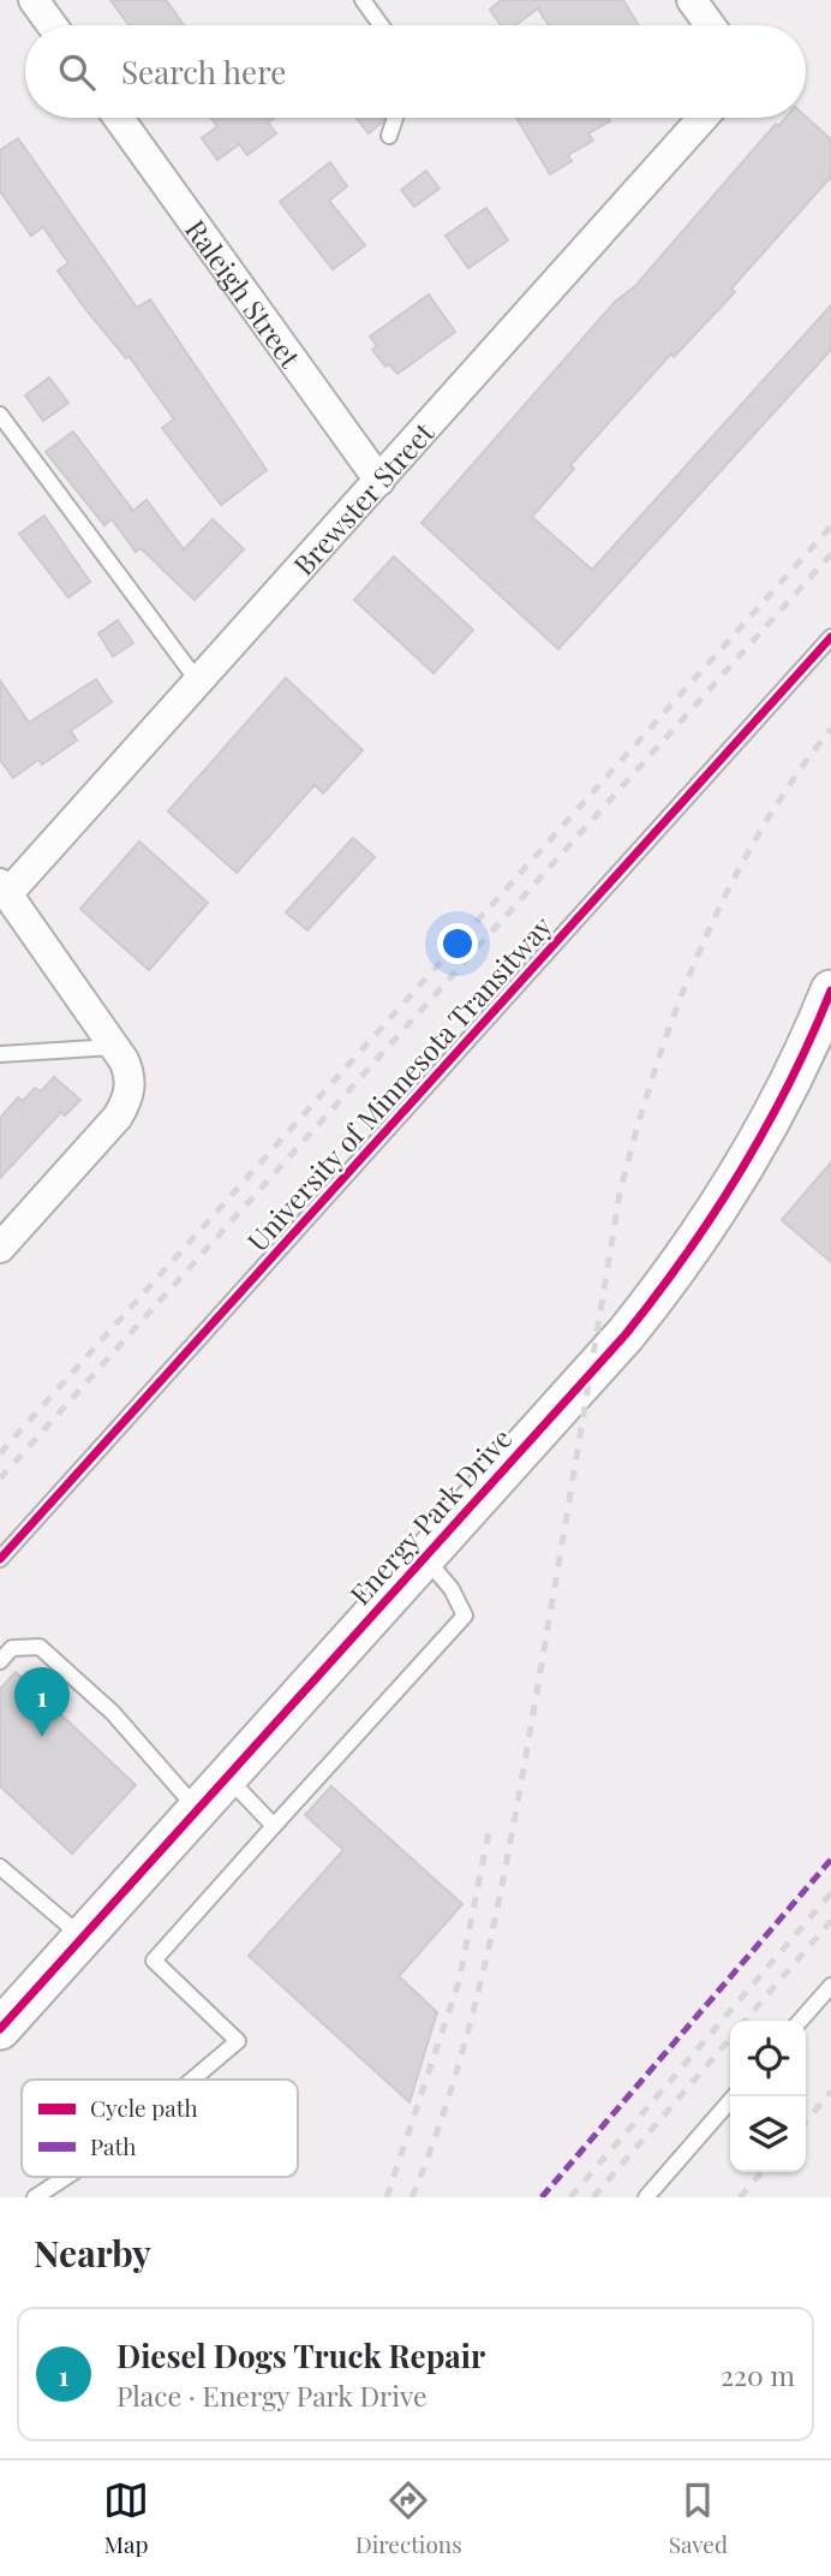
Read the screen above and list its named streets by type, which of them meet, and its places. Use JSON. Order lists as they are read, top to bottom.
{
  "streets": {
    "street": ["Raleigh Street", "Brewster Street", "Energy Park Drive"],
    "lane": ["University of Minnesota Transitway"]
  },
  "crossings": [
    ["Raleigh Street", "Brewster Street"]
  ],
  "legend": ["Cycle path", "Path"],
  "page": {
    "search": "Search here",
    "pins": "1",
    "heading": "Nearby",
    "list": [
      {
        "mark": "1",
        "name": "Diesel Dogs Truck Repair",
        "note": "Place · Energy Park Drive",
        "value": "220 m"
      }
    ],
    "nav": ["Map", "Directions", "Saved"]
  }
}
